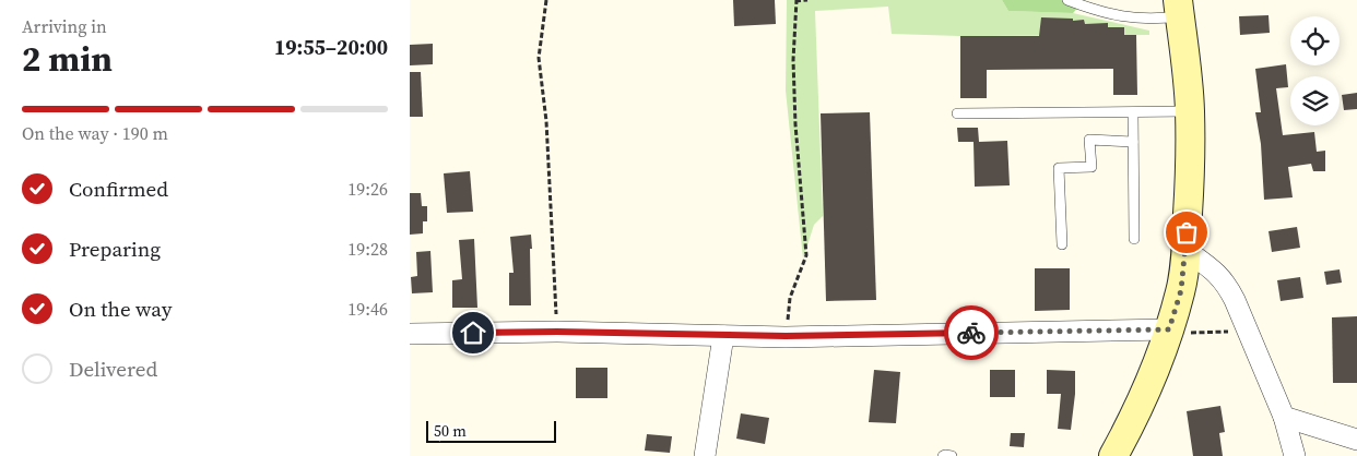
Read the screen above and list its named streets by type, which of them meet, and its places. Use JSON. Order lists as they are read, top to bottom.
{
  "scale_bar": "50 m",
  "page": {
    "heading": ["2 min", "Arriving in", "19:55–20:00"],
    "bar": "On the way · 190 m",
    "list": [
      ["Confirmed", "19:26"],
      ["Preparing", "19:28"],
      ["On the way", "19:46"],
      "Delivered"
    ],
    "scale": "50 m"
  }
}
